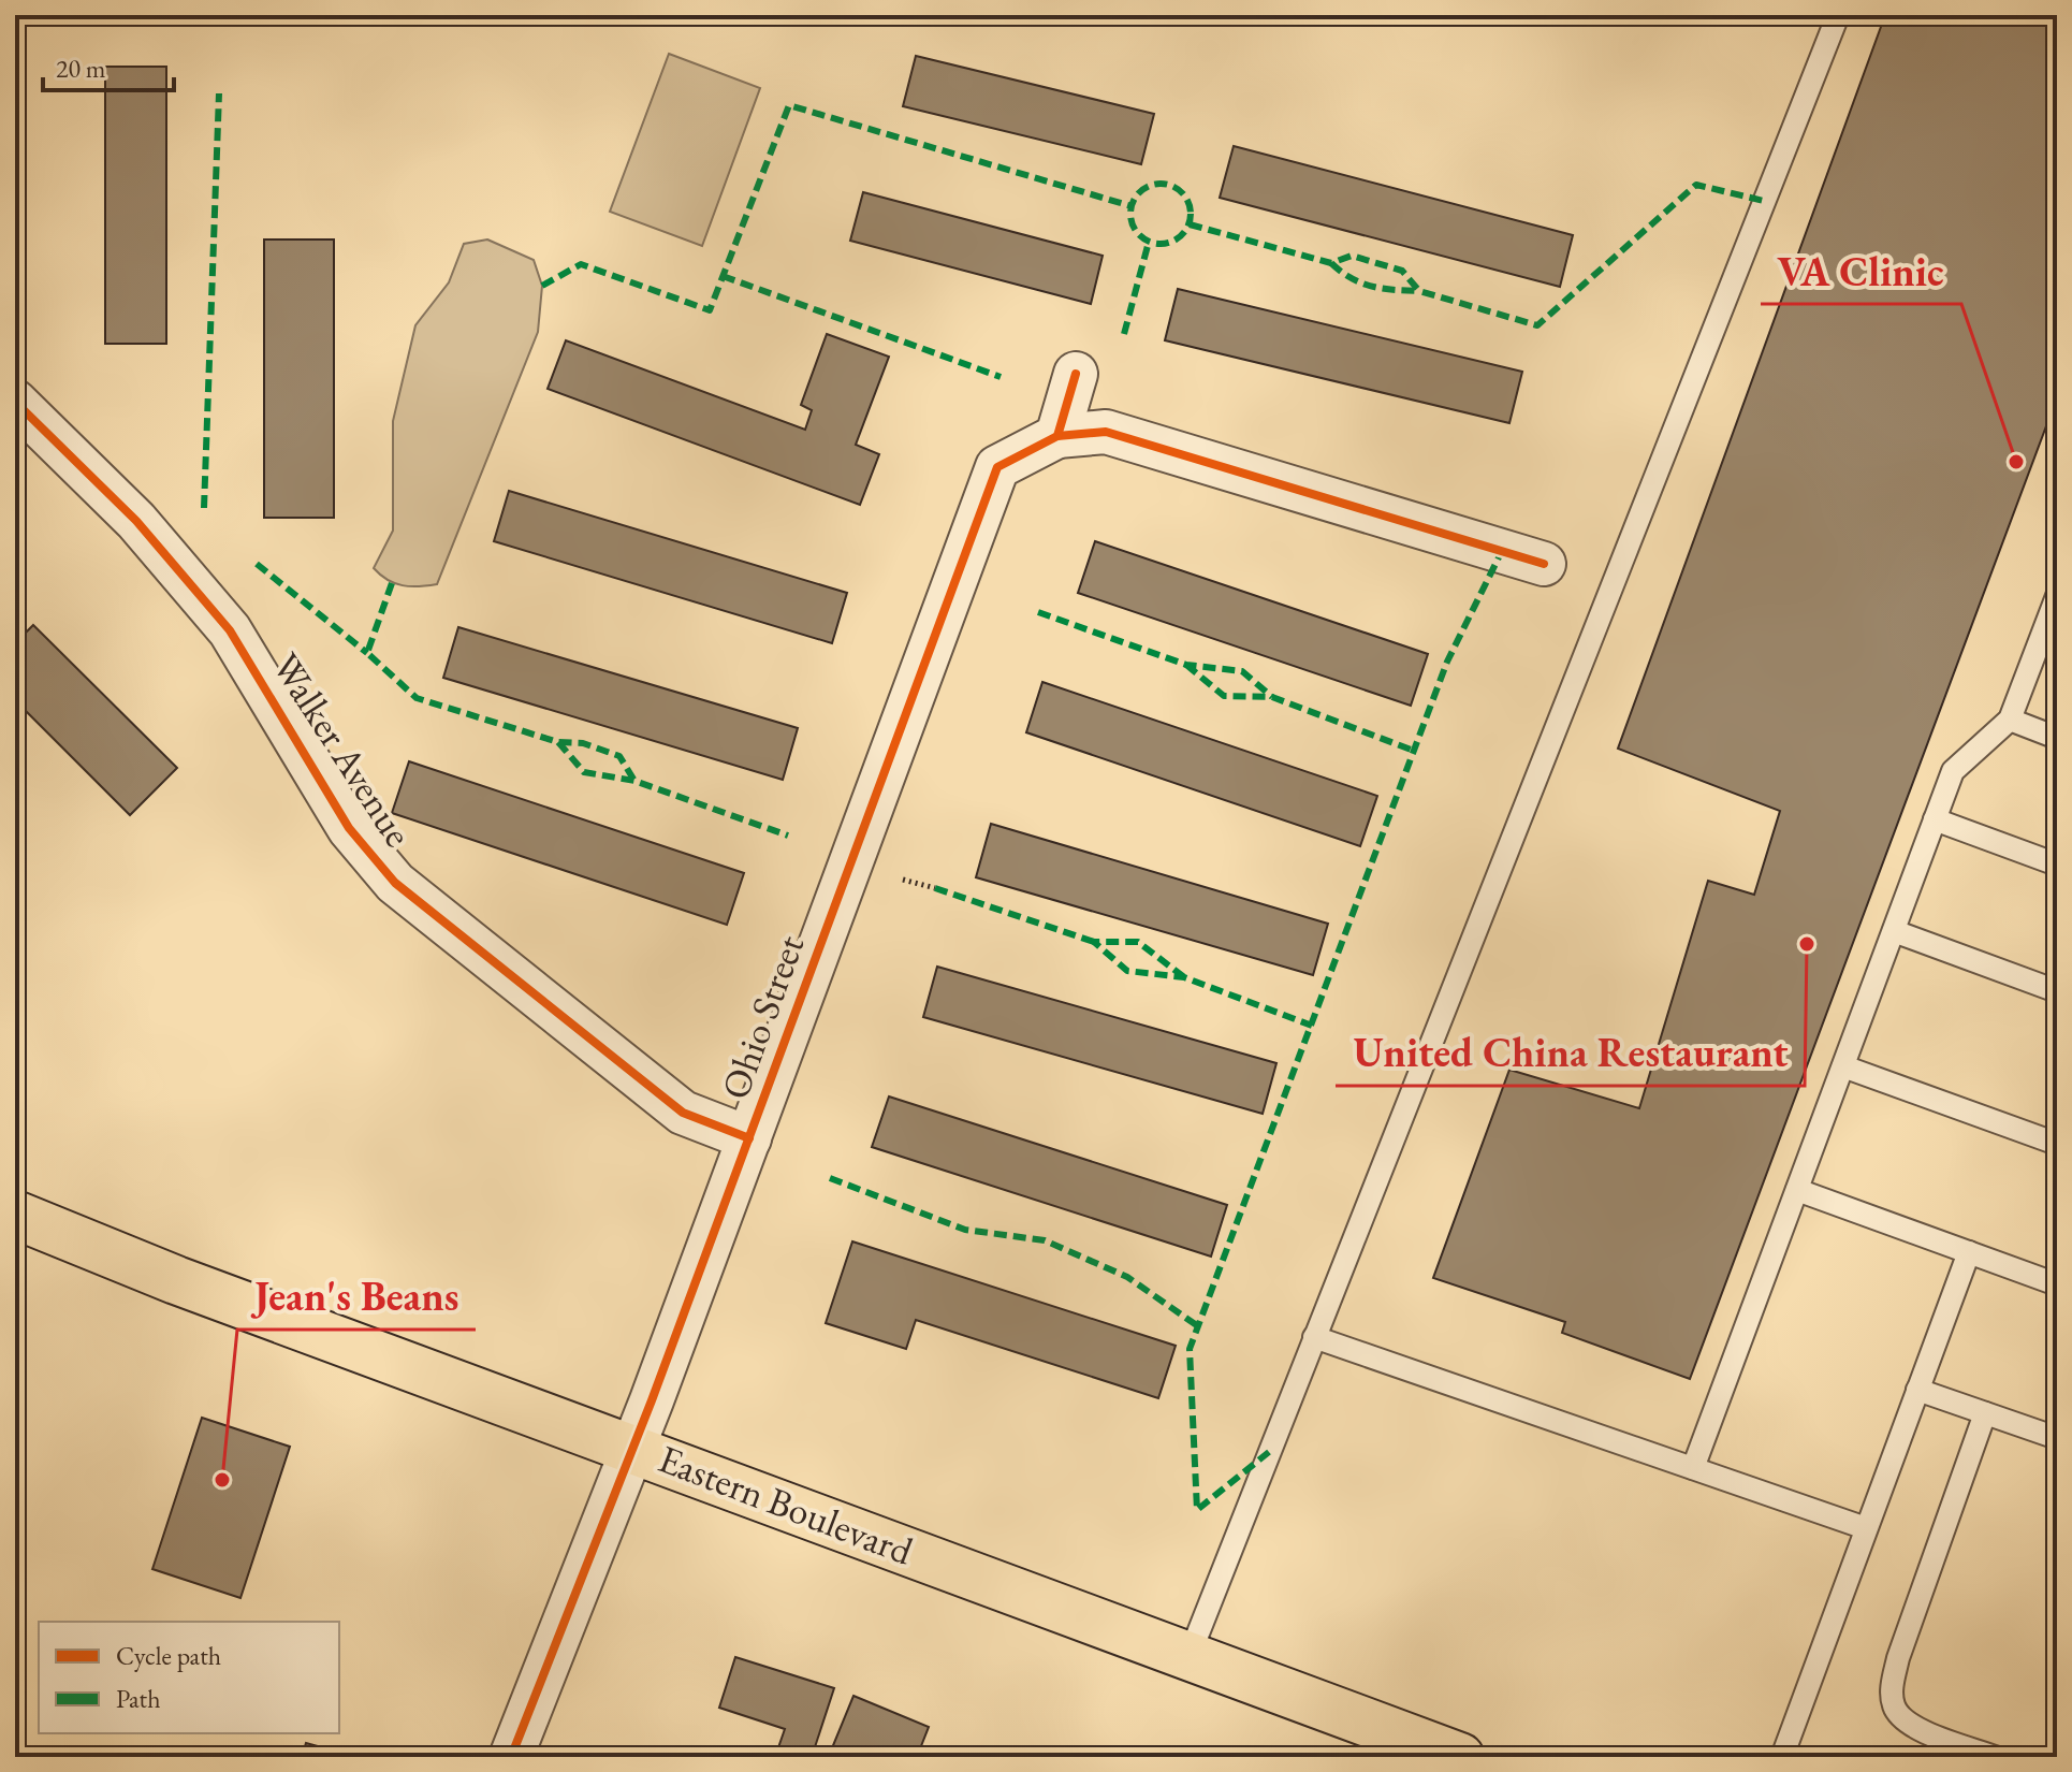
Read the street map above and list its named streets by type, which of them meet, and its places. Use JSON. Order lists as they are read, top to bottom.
{
  "streets": {
    "main road": ["Eastern Boulevard"],
    "street": ["Walker Avenue", "Ohio Street"]
  },
  "crossings": [
    ["Walker Avenue", "Ohio Street"],
    ["Ohio Street", "Eastern Boulevard"]
  ],
  "places": ["VA Clinic", "United China Restaurant", "Jean's Beans"],
  "legend": ["Cycle path", "Path"],
  "scale_bar": "20 m"
}
